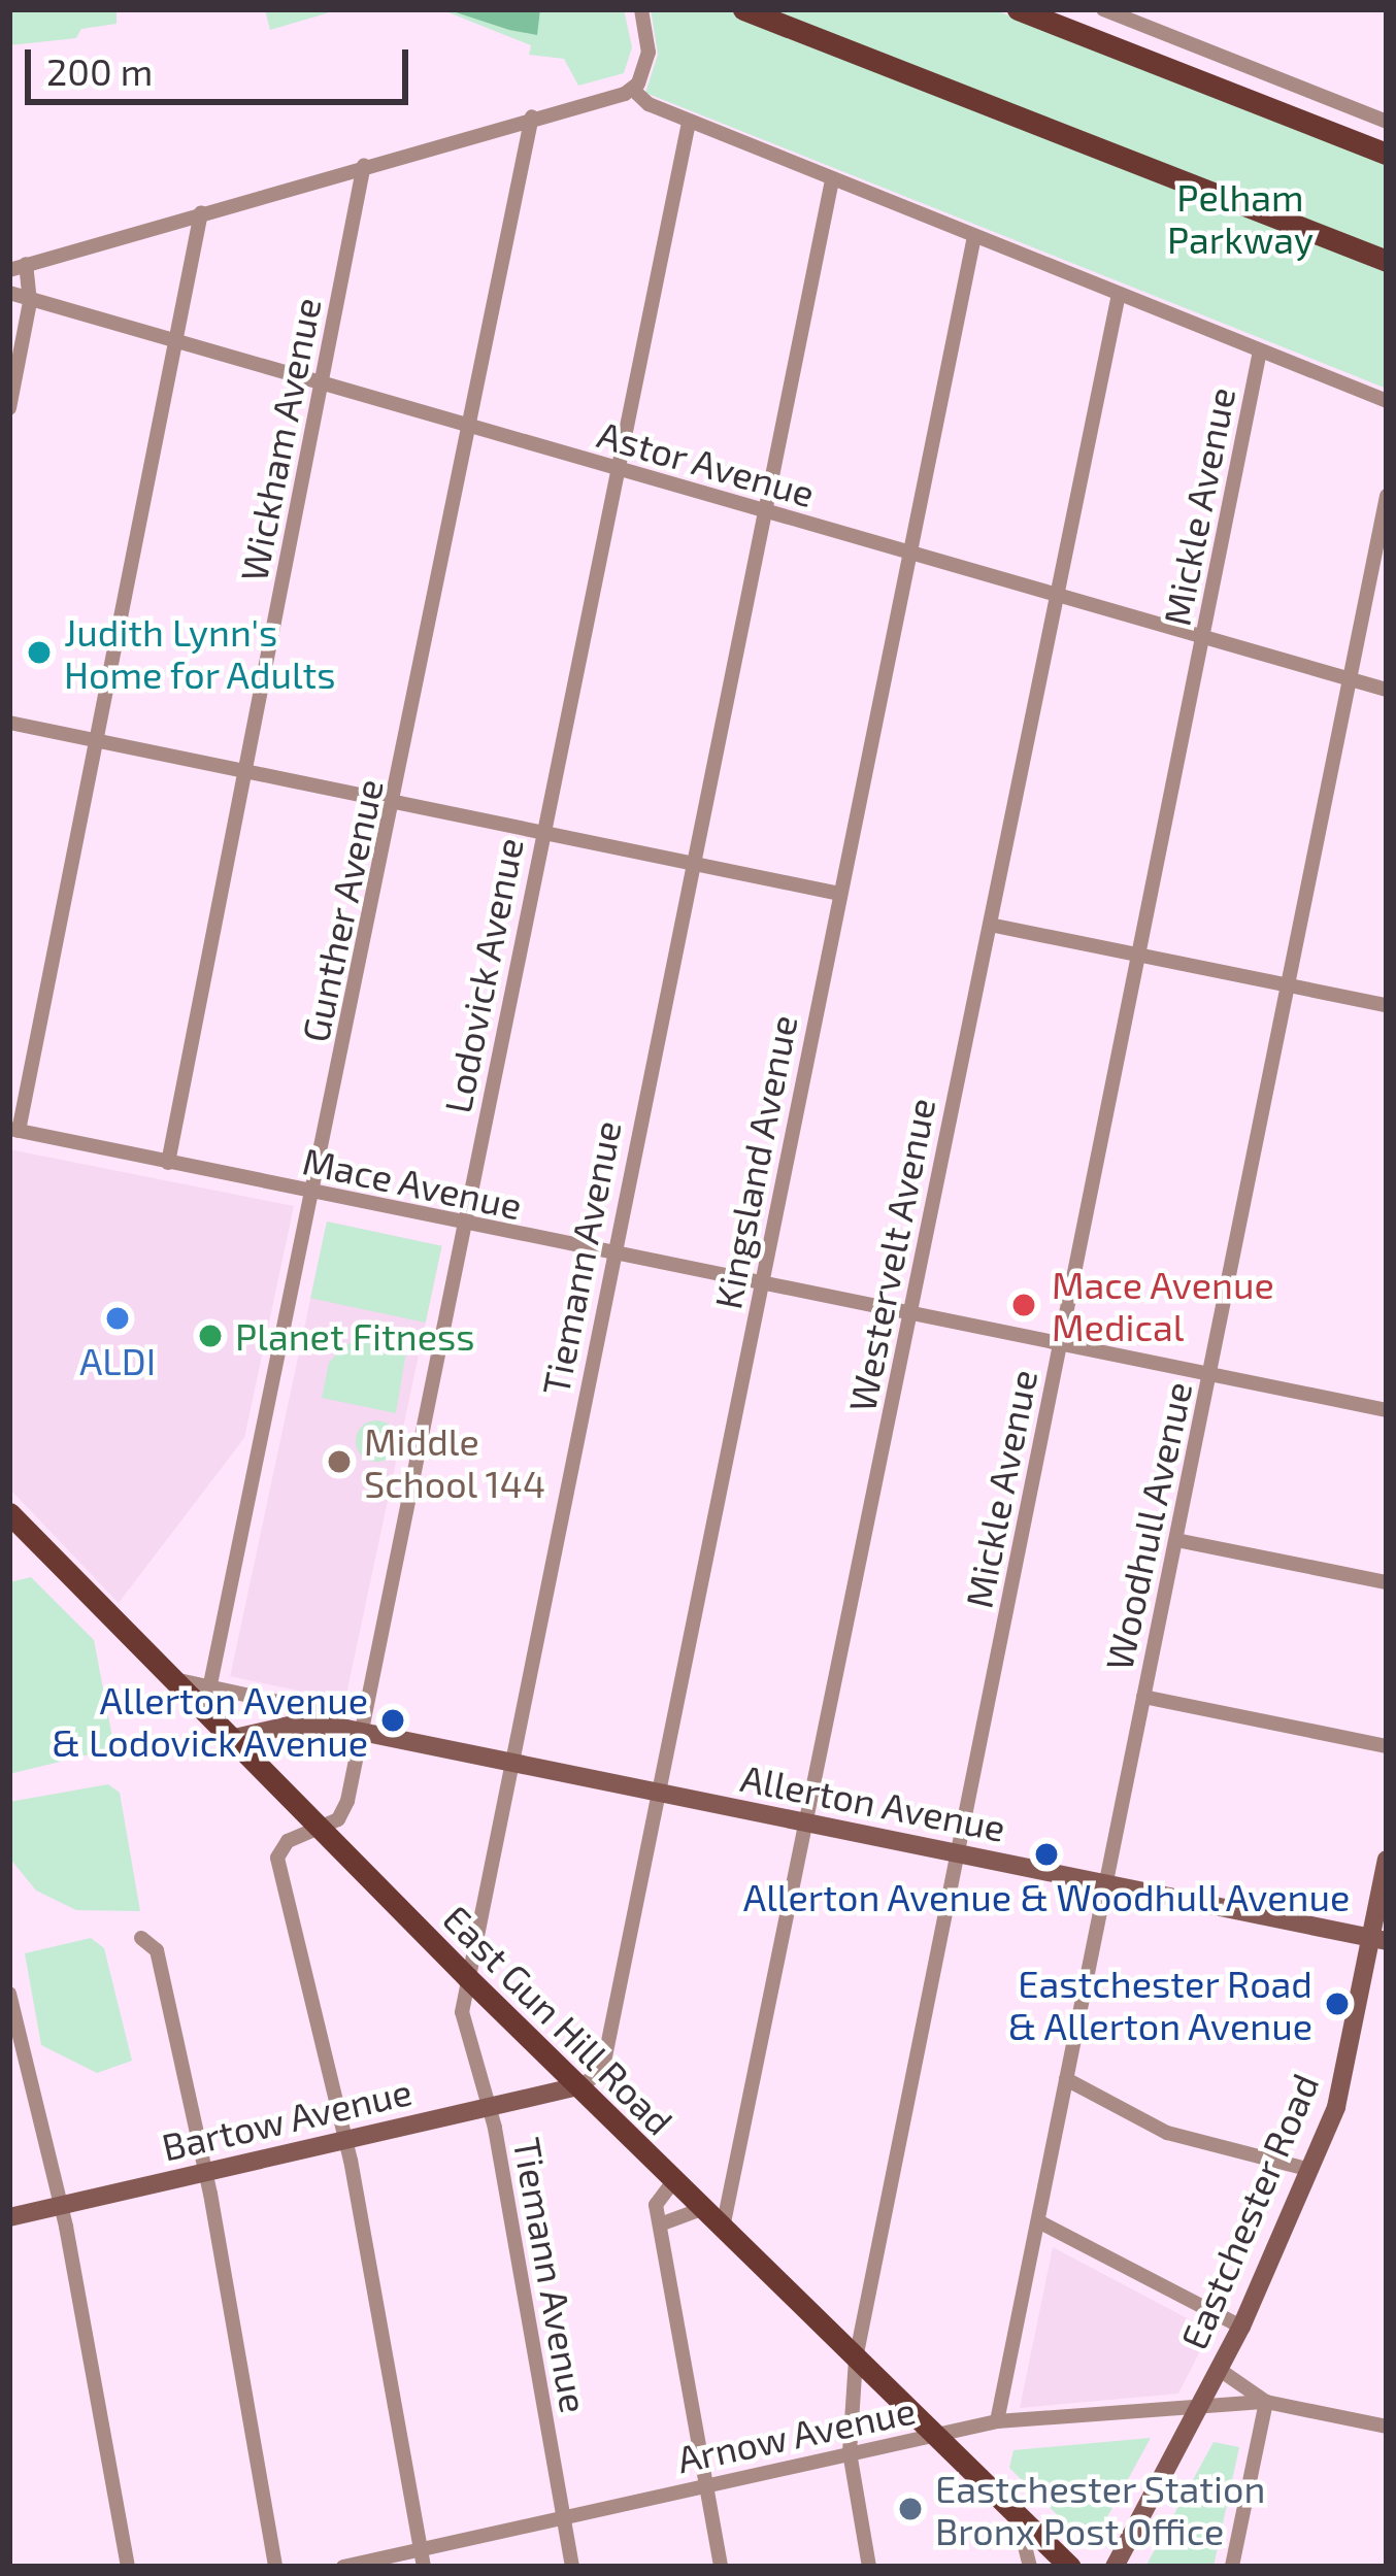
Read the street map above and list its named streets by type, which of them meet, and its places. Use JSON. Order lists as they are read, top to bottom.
{
  "streets": {
    "main road": [
      "Allerton Avenue",
      "East Gun Hill Road",
      "Bartow Avenue",
      "Eastchester Road"
    ],
    "street": [
      "Wickham Avenue",
      "Astor Avenue",
      "Mickle Avenue",
      "Gunther Avenue",
      "Lodovick Avenue",
      "Kingsland Avenue",
      "Mace Avenue",
      "Westervelt Avenue",
      "Tiemann Avenue",
      "Woodhull Avenue",
      "Arnow Avenue"
    ]
  },
  "crossings": [
    ["Wickham Avenue", "Astor Avenue"],
    ["Wickham Avenue", "Mace Avenue"],
    ["Astor Avenue", "Mickle Avenue"],
    ["Astor Avenue", "Gunther Avenue"],
    ["Astor Avenue", "Lodovick Avenue"],
    ["Astor Avenue", "Kingsland Avenue"],
    ["Astor Avenue", "Westervelt Avenue"],
    ["Astor Avenue", "Tiemann Avenue"],
    ["Astor Avenue", "Woodhull Avenue"],
    ["Mickle Avenue", "Mace Avenue"],
    ["Mickle Avenue", "Allerton Avenue"],
    ["Mickle Avenue", "East Gun Hill Road"],
    ["Mickle Avenue", "Arnow Avenue"],
    ["Gunther Avenue", "Mace Avenue"],
    ["Gunther Avenue", "Allerton Avenue"],
    ["Gunther Avenue", "East Gun Hill Road"],
    ["Lodovick Avenue", "Mace Avenue"],
    ["Lodovick Avenue", "Allerton Avenue"],
    ["Lodovick Avenue", "East Gun Hill Road"],
    ["Kingsland Avenue", "Mace Avenue"],
    ["Kingsland Avenue", "Allerton Avenue"],
    ["Kingsland Avenue", "East Gun Hill Road"],
    ["Kingsland Avenue", "Bartow Avenue"],
    ["Mace Avenue", "Westervelt Avenue"],
    ["Mace Avenue", "Tiemann Avenue"],
    ["Mace Avenue", "Woodhull Avenue"],
    ["Westervelt Avenue", "Allerton Avenue"],
    ["Westervelt Avenue", "East Gun Hill Road"],
    ["Tiemann Avenue", "Allerton Avenue"],
    ["Tiemann Avenue", "East Gun Hill Road"],
    ["Tiemann Avenue", "Bartow Avenue"],
    ["Tiemann Avenue", "Arnow Avenue"],
    ["Woodhull Avenue", "Allerton Avenue"],
    ["Woodhull Avenue", "Arnow Avenue"],
    ["Allerton Avenue", "East Gun Hill Road"],
    ["Allerton Avenue", "Eastchester Road"],
    ["East Gun Hill Road", "Bartow Avenue"],
    ["East Gun Hill Road", "Arnow Avenue"],
    ["Eastchester Road", "Arnow Avenue"]
  ],
  "parks": ["Pelham Parkway"],
  "places": [
    "Judith Lynn's Home for Adults",
    "Mace Avenue Medical",
    "ALDI",
    "Planet Fitness",
    "Middle School 144",
    "Allerton Avenue & Lodovick Avenue",
    "Allerton Avenue & Woodhull Avenue",
    "Eastchester Road & Allerton Avenue",
    "Eastchester Station Bronx Post Office"
  ],
  "scale_bar": "200 m"
}
